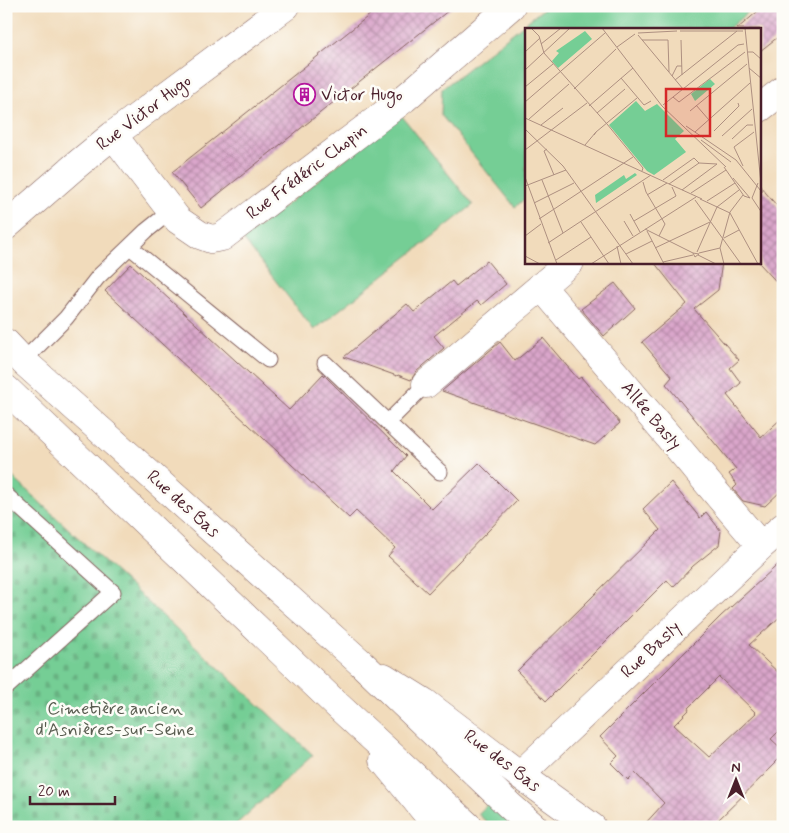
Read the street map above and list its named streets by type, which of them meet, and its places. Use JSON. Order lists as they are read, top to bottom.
{
  "streets": {
    "street": [
      "Rue Victor Hugo",
      "Rue Frédéric Chopin",
      "Allée Basly",
      "Rue des Bas",
      "Rue Basly"
    ]
  },
  "crossings": [
    ["Rue Victor Hugo", "Rue Frédéric Chopin"],
    ["Allée Basly", "Rue Basly"],
    ["Rue des Bas", "Rue Basly"]
  ],
  "parks": ["Cimetière ancien d'Asnières-sur-Seine"],
  "places": {
    "building": ["Victor Hugo"]
  },
  "scale_bar": "20 m",
  "north": "top"
}
